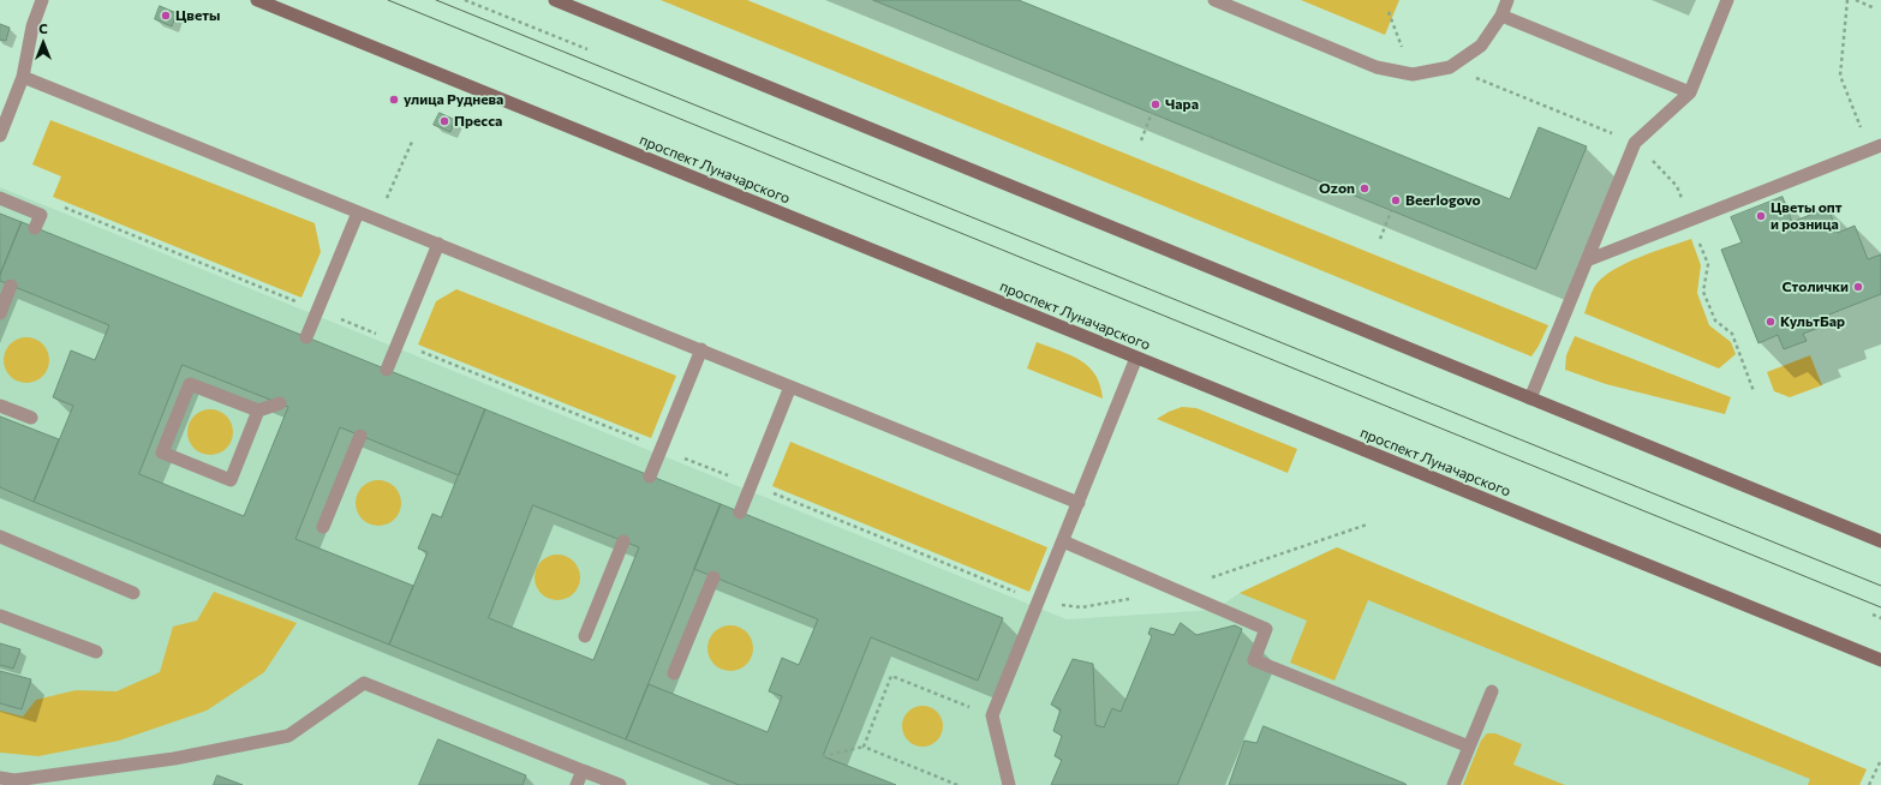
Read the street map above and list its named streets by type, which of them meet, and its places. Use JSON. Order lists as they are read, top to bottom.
{
  "streets": {
    "main road": ["проспект Луначарского"]
  },
  "places": [
    "Цветы",
    "улица Руднева",
    "Чара",
    "Пресса",
    "Ozon",
    "Beerlogovo",
    "Цветы опт и розница",
    "Столички",
    "КультБар"
  ],
  "north": "top"
}
